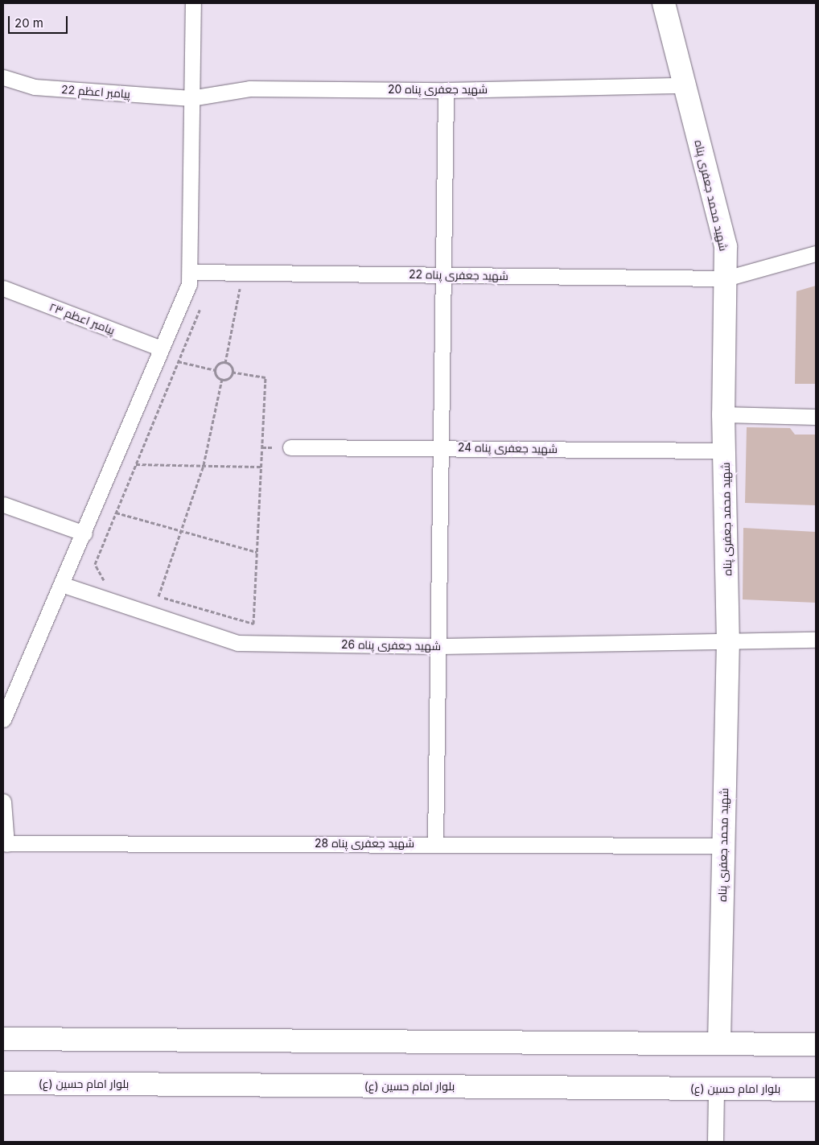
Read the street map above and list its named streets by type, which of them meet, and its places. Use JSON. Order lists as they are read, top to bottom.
{
  "streets": {
    "main road": ["شهید محمد جعفری پناه", "بلوار امام حسین (ع)"],
    "street": [
      "شهید جعفری پناه 20",
      "پیامبر اعظم 22",
      "شهید جعفری پناه 22",
      "پیامبر اعظم ۲۳",
      "شهید جعفری پناه 24",
      "شهید جعفری پناه 26",
      "شهید جعفری پناه 28"
    ]
  },
  "crossings": [
    ["شهید جعفری پناه 20", "پیامبر اعظم 22"],
    ["شهید جعفری پناه 20", "شهید محمد جعفری پناه"],
    ["شهید محمد جعفری پناه", "شهید جعفری پناه 22"],
    ["شهید محمد جعفری پناه", "شهید جعفری پناه 24"],
    ["شهید محمد جعفری پناه", "شهید جعفری پناه 26"],
    ["شهید محمد جعفری پناه", "شهید جعفری پناه 28"]
  ],
  "scale_bar": "20 m"
}
